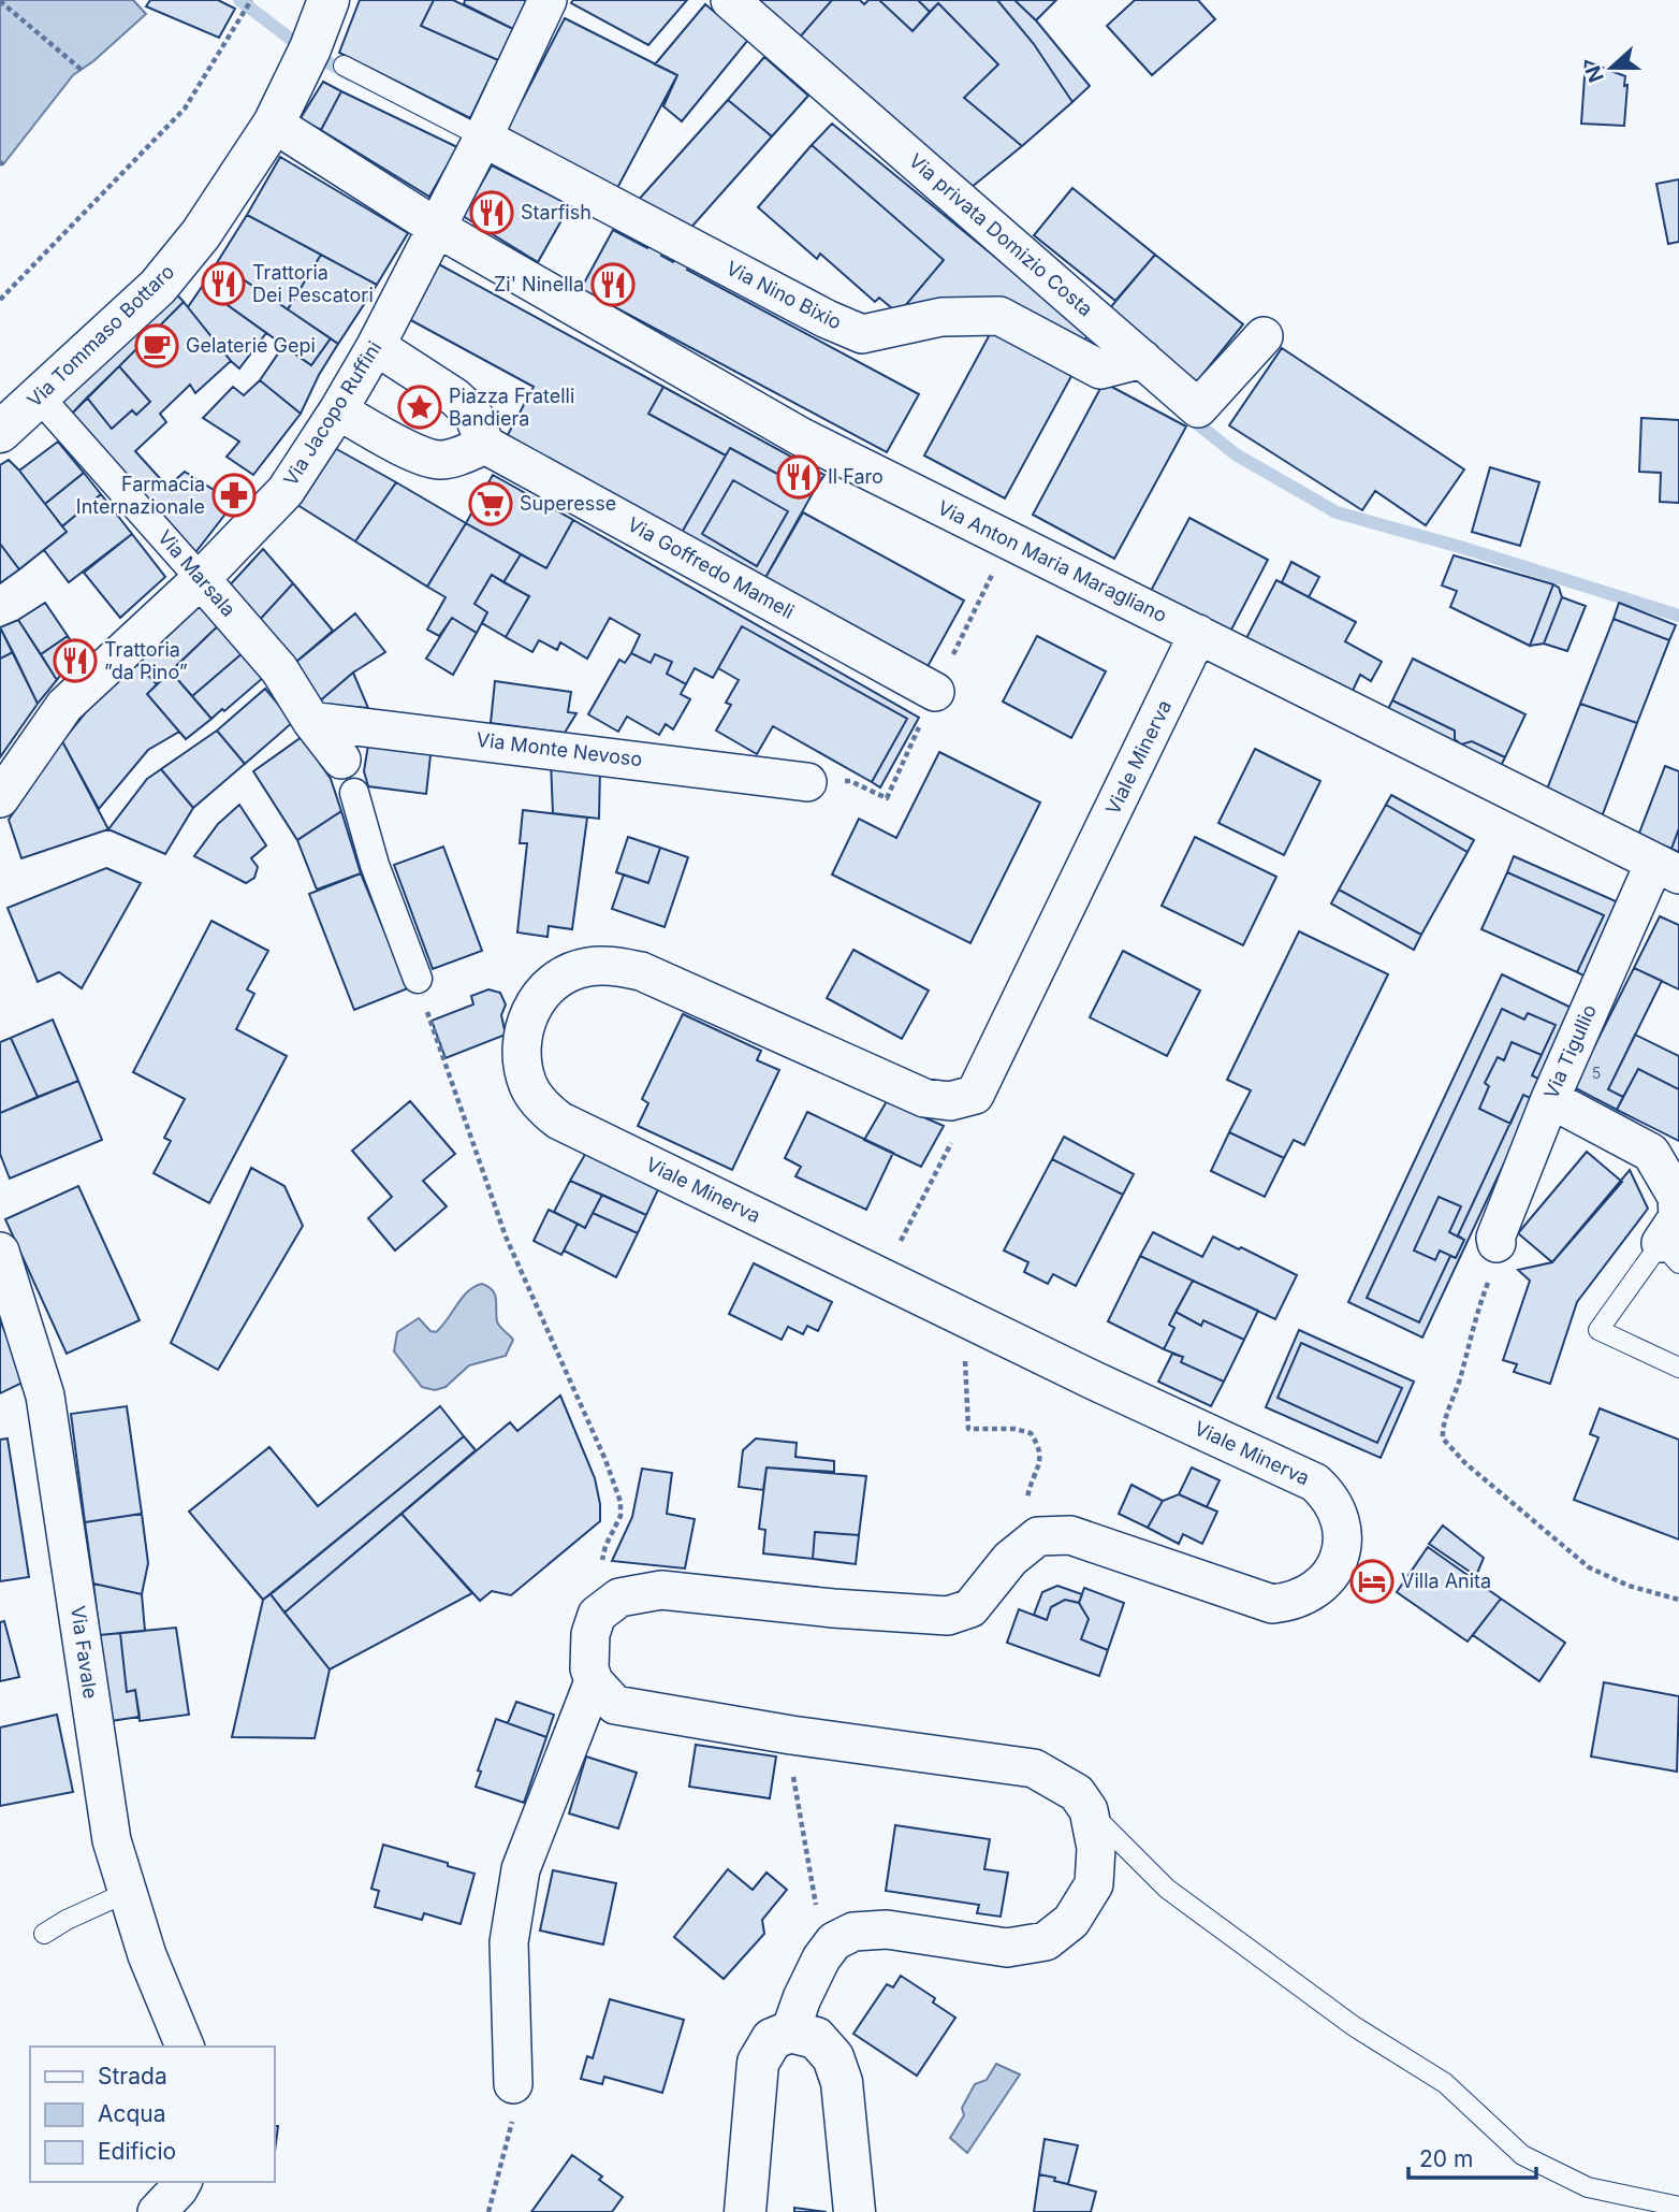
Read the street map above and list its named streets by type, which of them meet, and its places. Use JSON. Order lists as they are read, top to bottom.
{
  "streets": {
    "main road": ["Via Tommaso Bottaro"],
    "street": [
      "Via privata Domizio Costa",
      "Via Nino Bixio",
      "Via Jacopo Ruffini",
      "Via Anton Maria Maragliano",
      "Via Goffredo Mameli",
      "Via Marsala",
      "Via Monte Nevoso",
      "Viale Minerva",
      "Via Tigullio",
      "Via Favale"
    ]
  },
  "crossings": [
    ["Via privata Domizio Costa", "Via Nino Bixio"],
    ["Via Nino Bixio", "Via Jacopo Ruffini"],
    ["Via Tommaso Bottaro", "Via Anton Maria Maragliano"],
    ["Via Tommaso Bottaro", "Via Marsala"],
    ["Via Jacopo Ruffini", "Via Anton Maria Maragliano"],
    ["Via Jacopo Ruffini", "Via Marsala"],
    ["Via Anton Maria Maragliano", "Viale Minerva"],
    ["Via Anton Maria Maragliano", "Via Tigullio"],
    ["Via Marsala", "Via Monte Nevoso"]
  ],
  "places": {
    "restaurant": [
      "Starfish",
      "Trattoria Dei Pescatori",
      "Zi' Ninella",
      "Il Faro",
      "Trattoria ”da Pino”"
    ],
    "cafe": ["Gelaterie Gepi"],
    "place": ["Piazza Fratelli Bandiera"],
    "pharmacy": ["Farmacia Internazionale"],
    "supermarket": ["Superesse"],
    "hotel": ["Villa Anita"]
  },
  "house_numbers": ["5"],
  "legend": ["Strada", "Acqua", "Edificio"],
  "scale_bar": "20 m",
  "north": "left"
}
